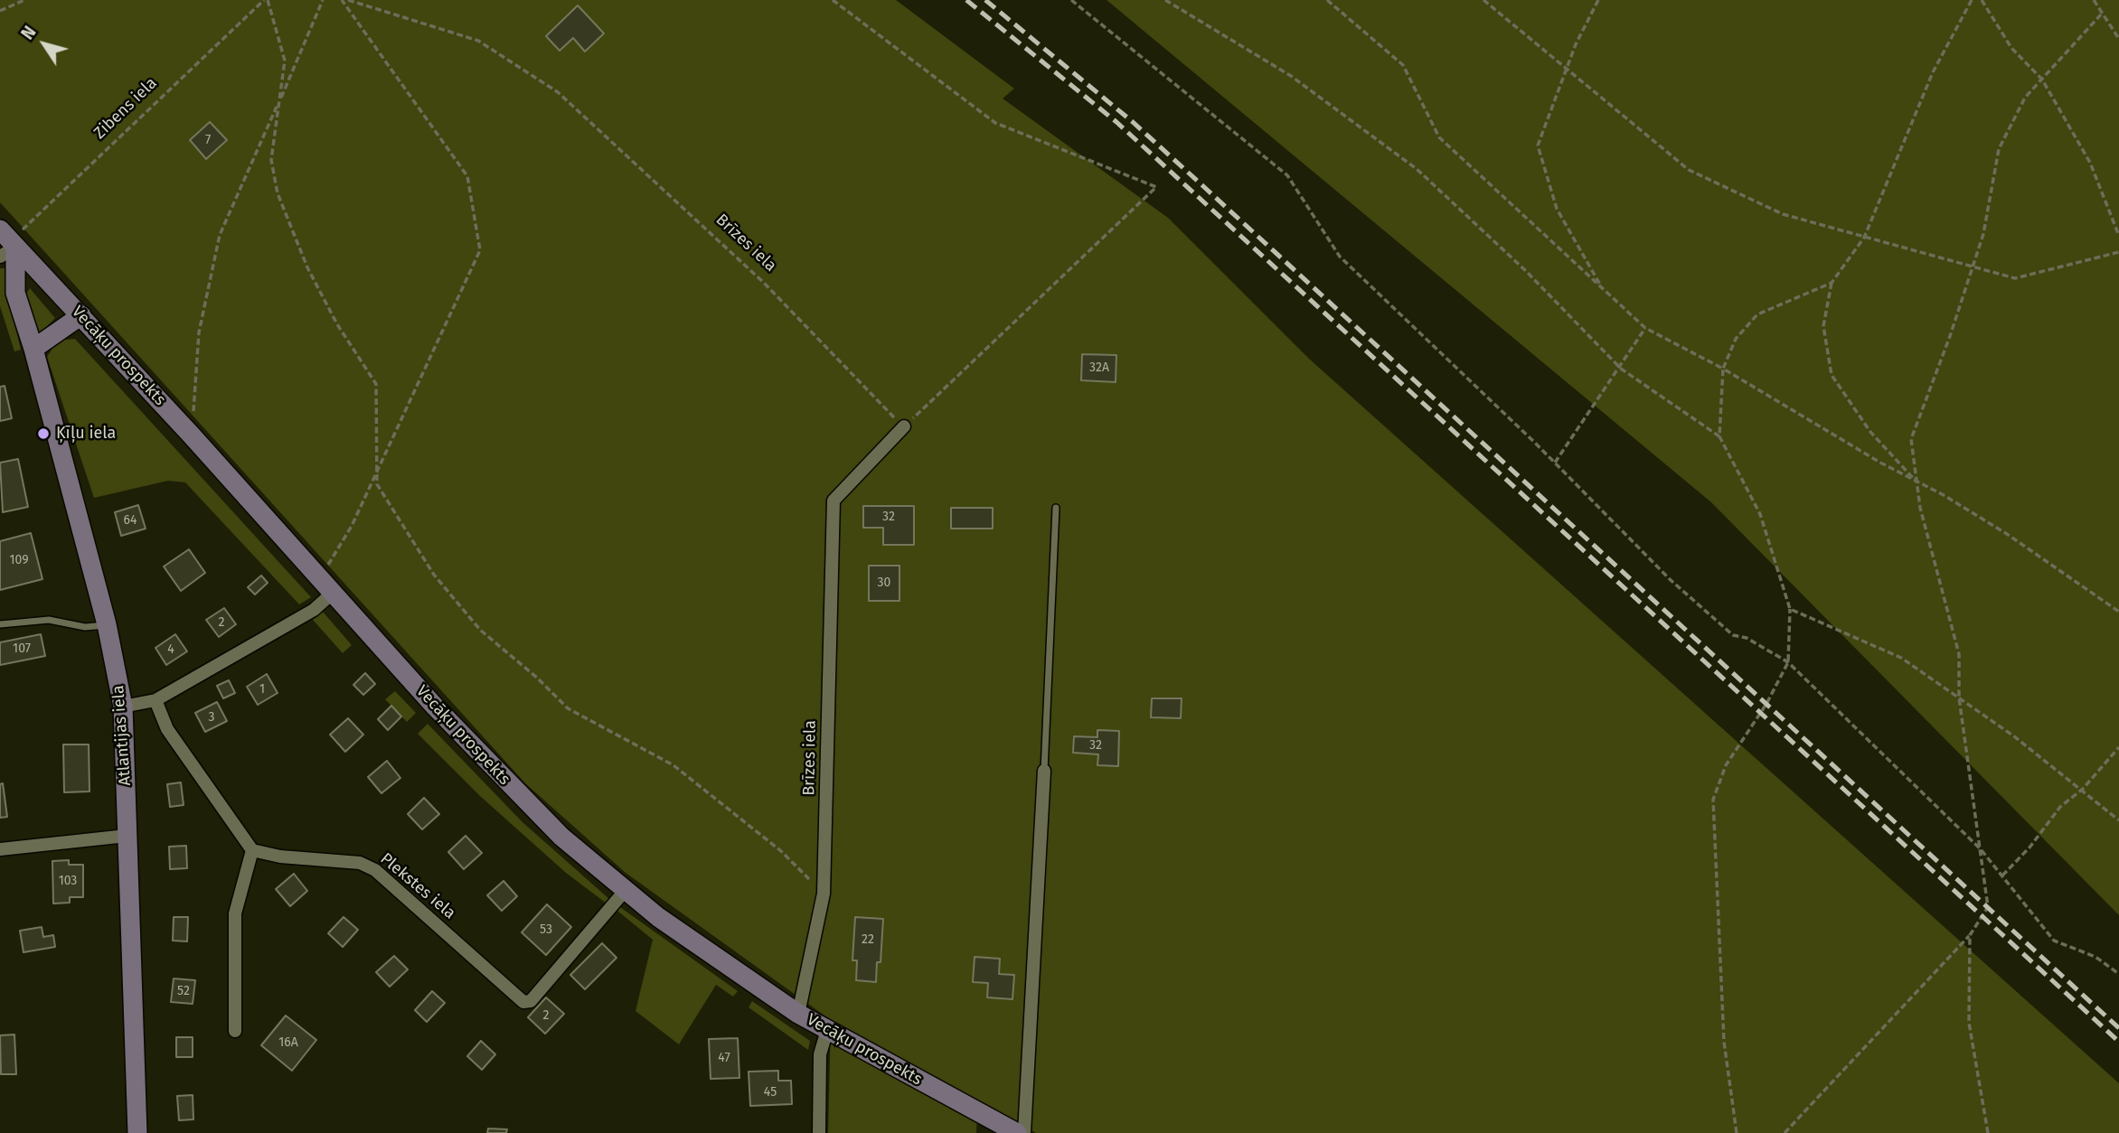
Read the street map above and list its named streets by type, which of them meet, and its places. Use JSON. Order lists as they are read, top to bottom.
{
  "streets": {
    "main road": ["Vecāķu prospekts", "Atlantijas iela"],
    "street": ["Brīzes iela", "Plekstes iela"],
    "path": ["Zibens iela"]
  },
  "crossings": [
    ["Zibens iela", "Vecāķu prospekts"],
    ["Zibens iela", "Atlantijas iela"],
    ["Brīzes iela", "Vecāķu prospekts"],
    ["Vecāķu prospekts", "Atlantijas iela"],
    ["Vecāķu prospekts", "Plekstes iela"]
  ],
  "places": ["Ķīļu iela"],
  "house_numbers": [
    "7",
    "32A",
    "32",
    "64",
    "109",
    "30",
    "2",
    "107",
    "4",
    "1",
    "3",
    "32",
    "103",
    "53",
    "22",
    "52",
    "2",
    "16A",
    "47",
    "45"
  ],
  "north": "top left"
}
